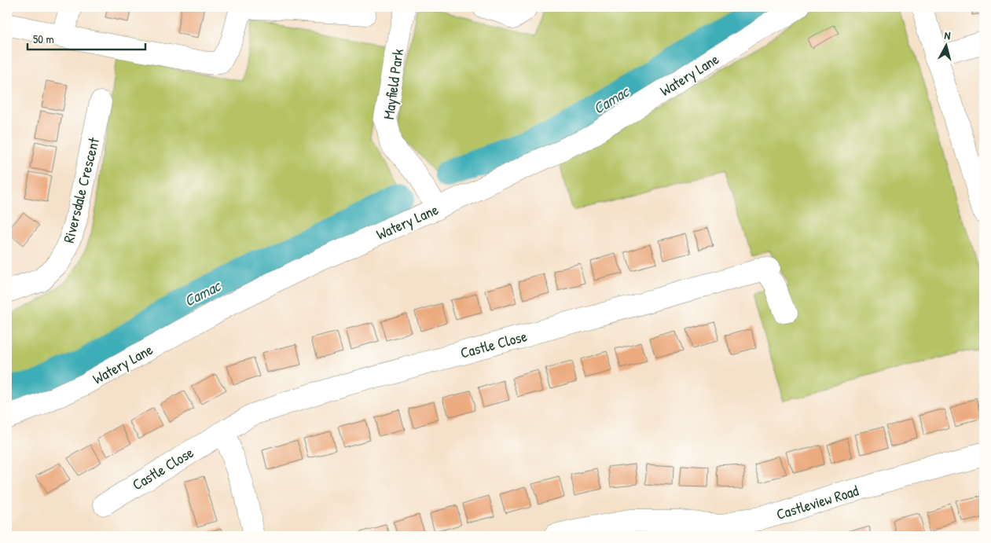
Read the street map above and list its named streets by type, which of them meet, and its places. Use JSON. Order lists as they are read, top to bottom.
{
  "streets": {
    "street": [
      "Watery Lane",
      "Mayfield Park",
      "Riversdale Crescent",
      "Castle Close",
      "Castleview Road"
    ]
  },
  "crossings": [
    ["Watery Lane", "Mayfield Park"]
  ],
  "water": ["Camac"],
  "scale_bar": "50 m",
  "north": "top"
}
